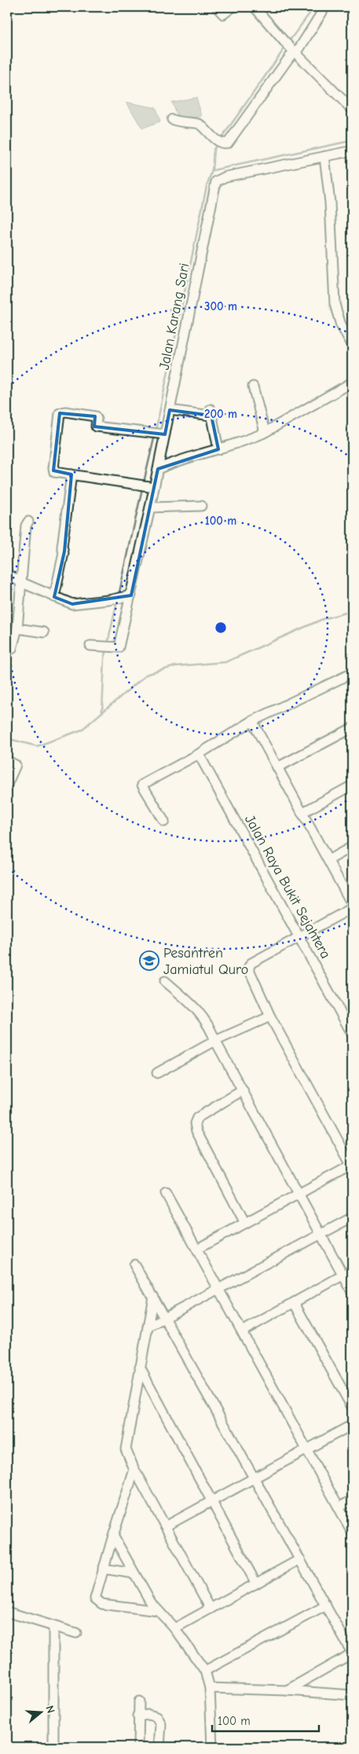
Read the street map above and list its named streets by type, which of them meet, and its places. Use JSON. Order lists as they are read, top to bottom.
{
  "streets": {
    "street": ["Jalan Karang Sari", "Jalan Raya Bukit Sejahtera"]
  },
  "places": {
    "school or university": ["Pesantren Jamiatul Quro"]
  },
  "scale_bar": "100 m",
  "north": "right",
  "rings": ["300 m", "200 m", "100 m"]
}
